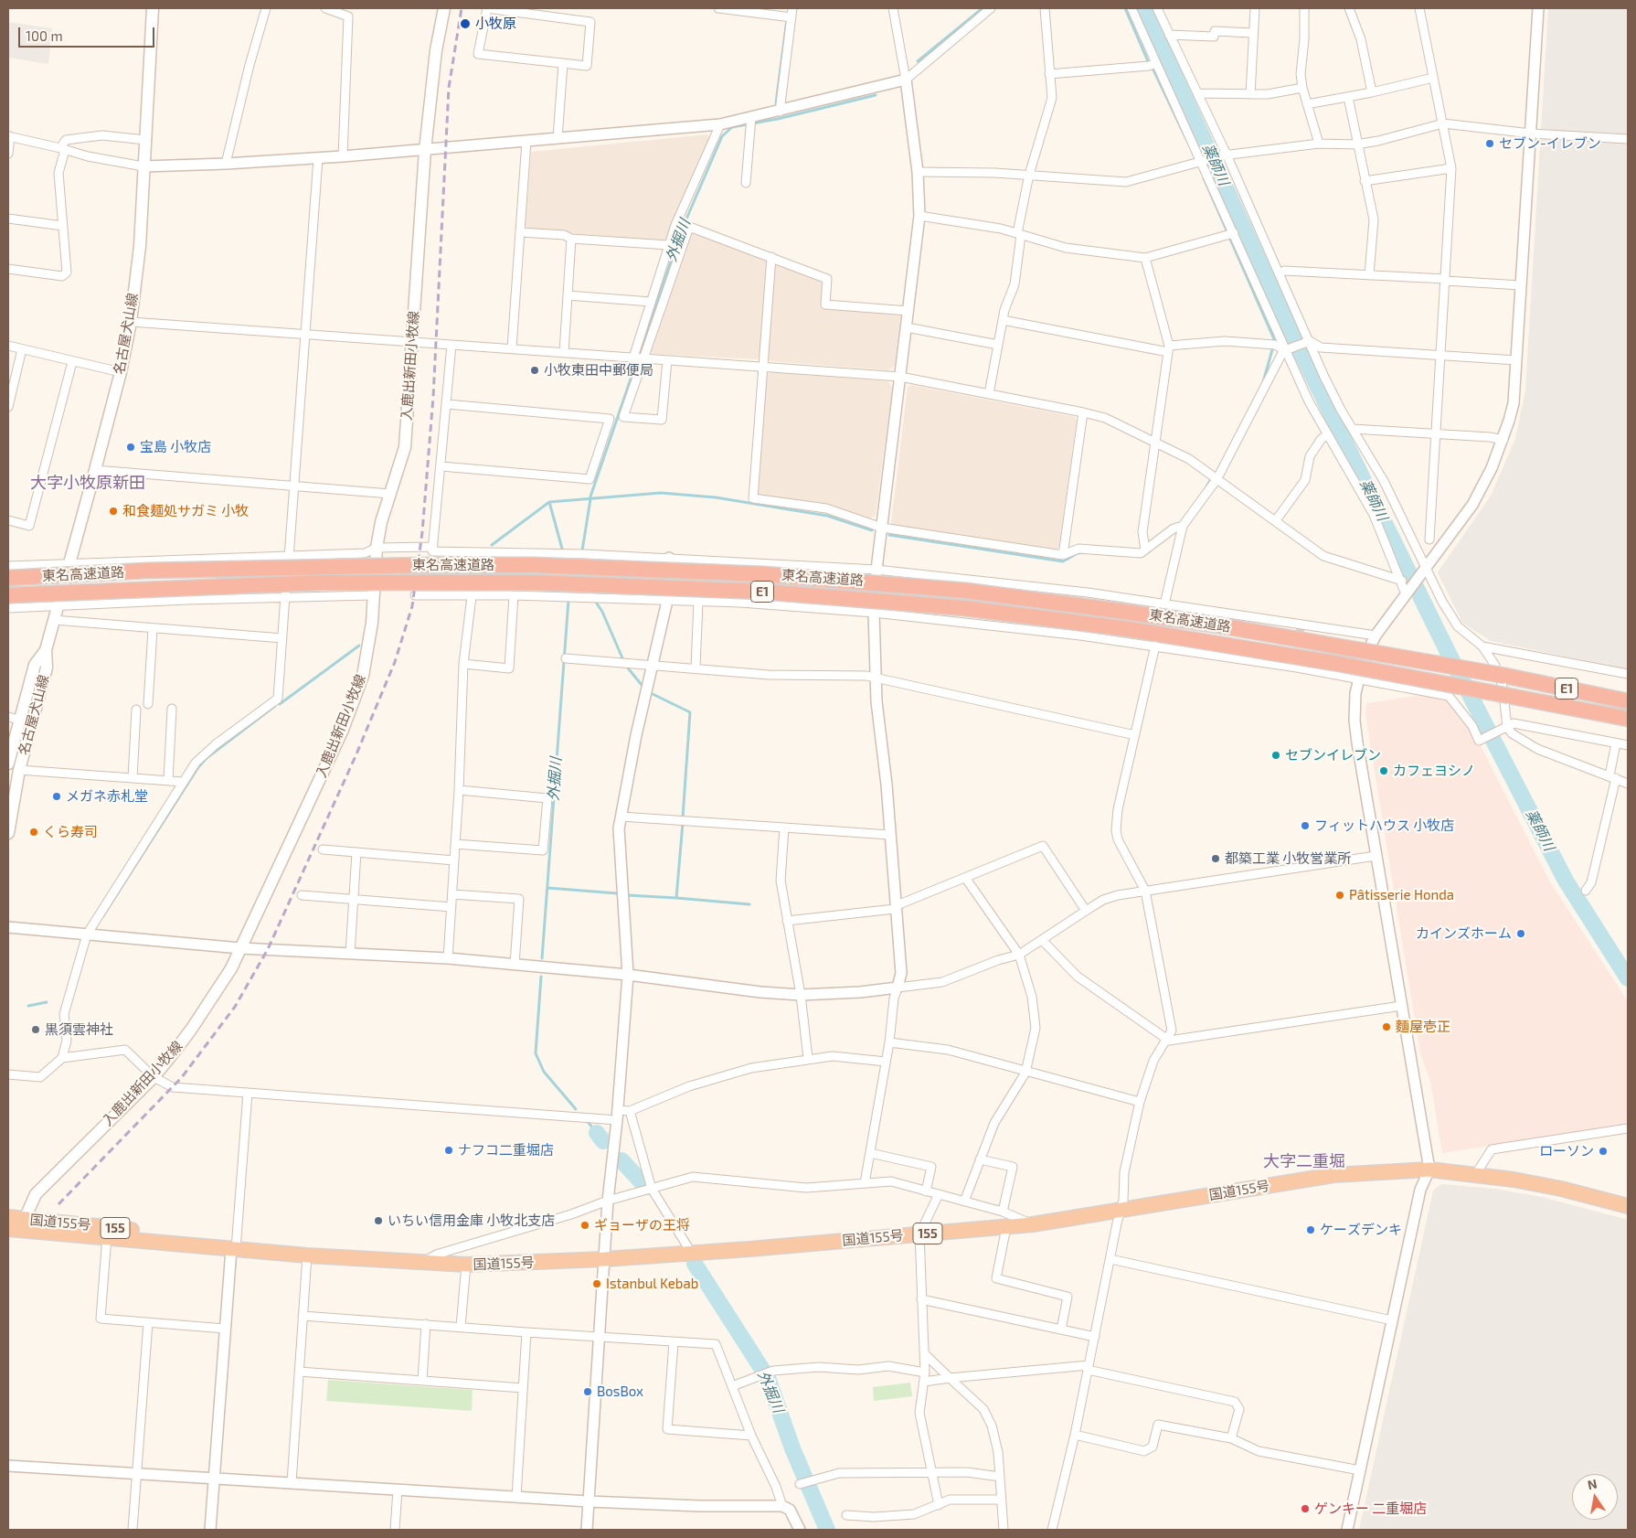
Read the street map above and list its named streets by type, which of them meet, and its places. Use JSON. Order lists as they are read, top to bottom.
{
  "streets": {
    "highway": [
      "東名高速道路",
      "E1",
      "国道155号",
      "155"
    ],
    "main road": ["名古屋犬山線", "入鹿出新田小牧線"]
  },
  "crossings": [
    ["入鹿出新田小牧線", "国道155号"]
  ],
  "districts": ["大字小牧原新田", "大字二重堀"],
  "water": ["薬師川", "外掘川"],
  "places": [
    "小牧原",
    "セブン-イレブン",
    "小牧東田中郵便局",
    "宝島 小牧店",
    "和食麺処サガミ 小牧",
    "セブンイレブン",
    "カフェヨシノ",
    "メガネ赤札堂",
    "フィットハウス 小牧店",
    "くら寿司",
    "都築工業 小牧営業所",
    "Pâtisserie Honda",
    "カインズホーム",
    "麵屋壱正",
    "黒須雲神社",
    "ナフコ二重堀店",
    "ローソン",
    "いちい信用金庫 小牧北支店",
    "ギョーザの王将",
    "ケーズデンキ",
    "Istanbul Kebab",
    "BosBox",
    "ゲンキー 二重堀店"
  ],
  "scale_bar": "100 m",
  "north": "top"
}
